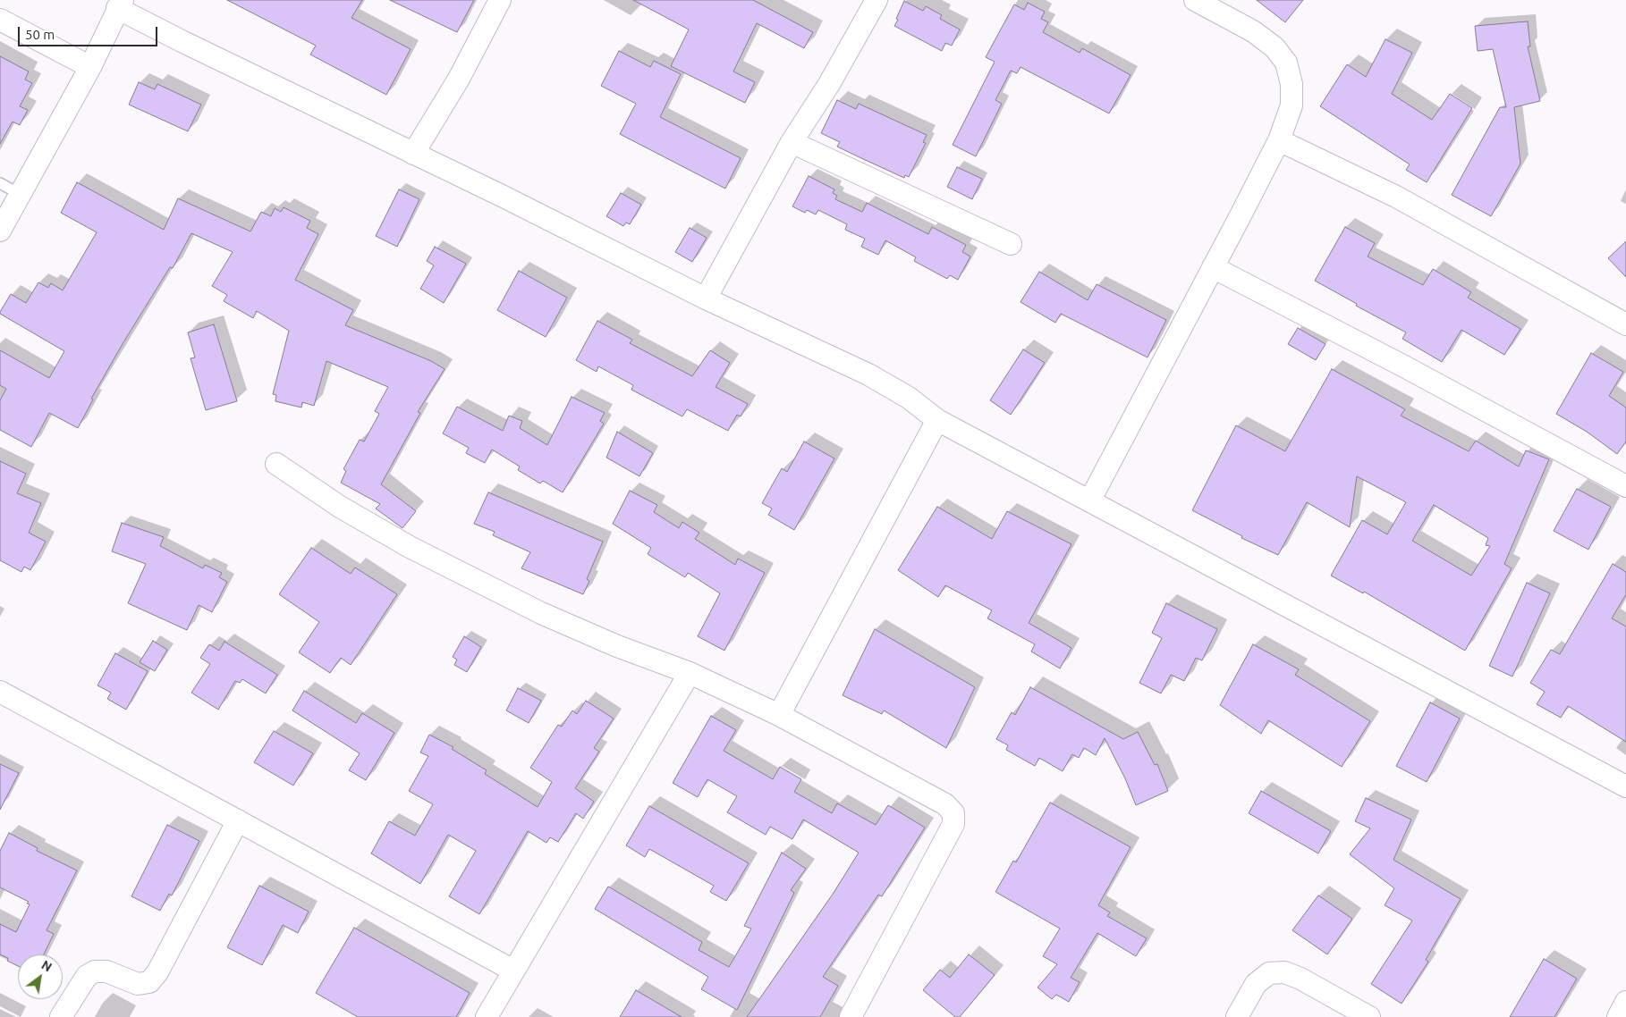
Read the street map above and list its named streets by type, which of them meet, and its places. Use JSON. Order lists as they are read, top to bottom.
{
  "scale_bar": "50 m",
  "north": "top right"
}
